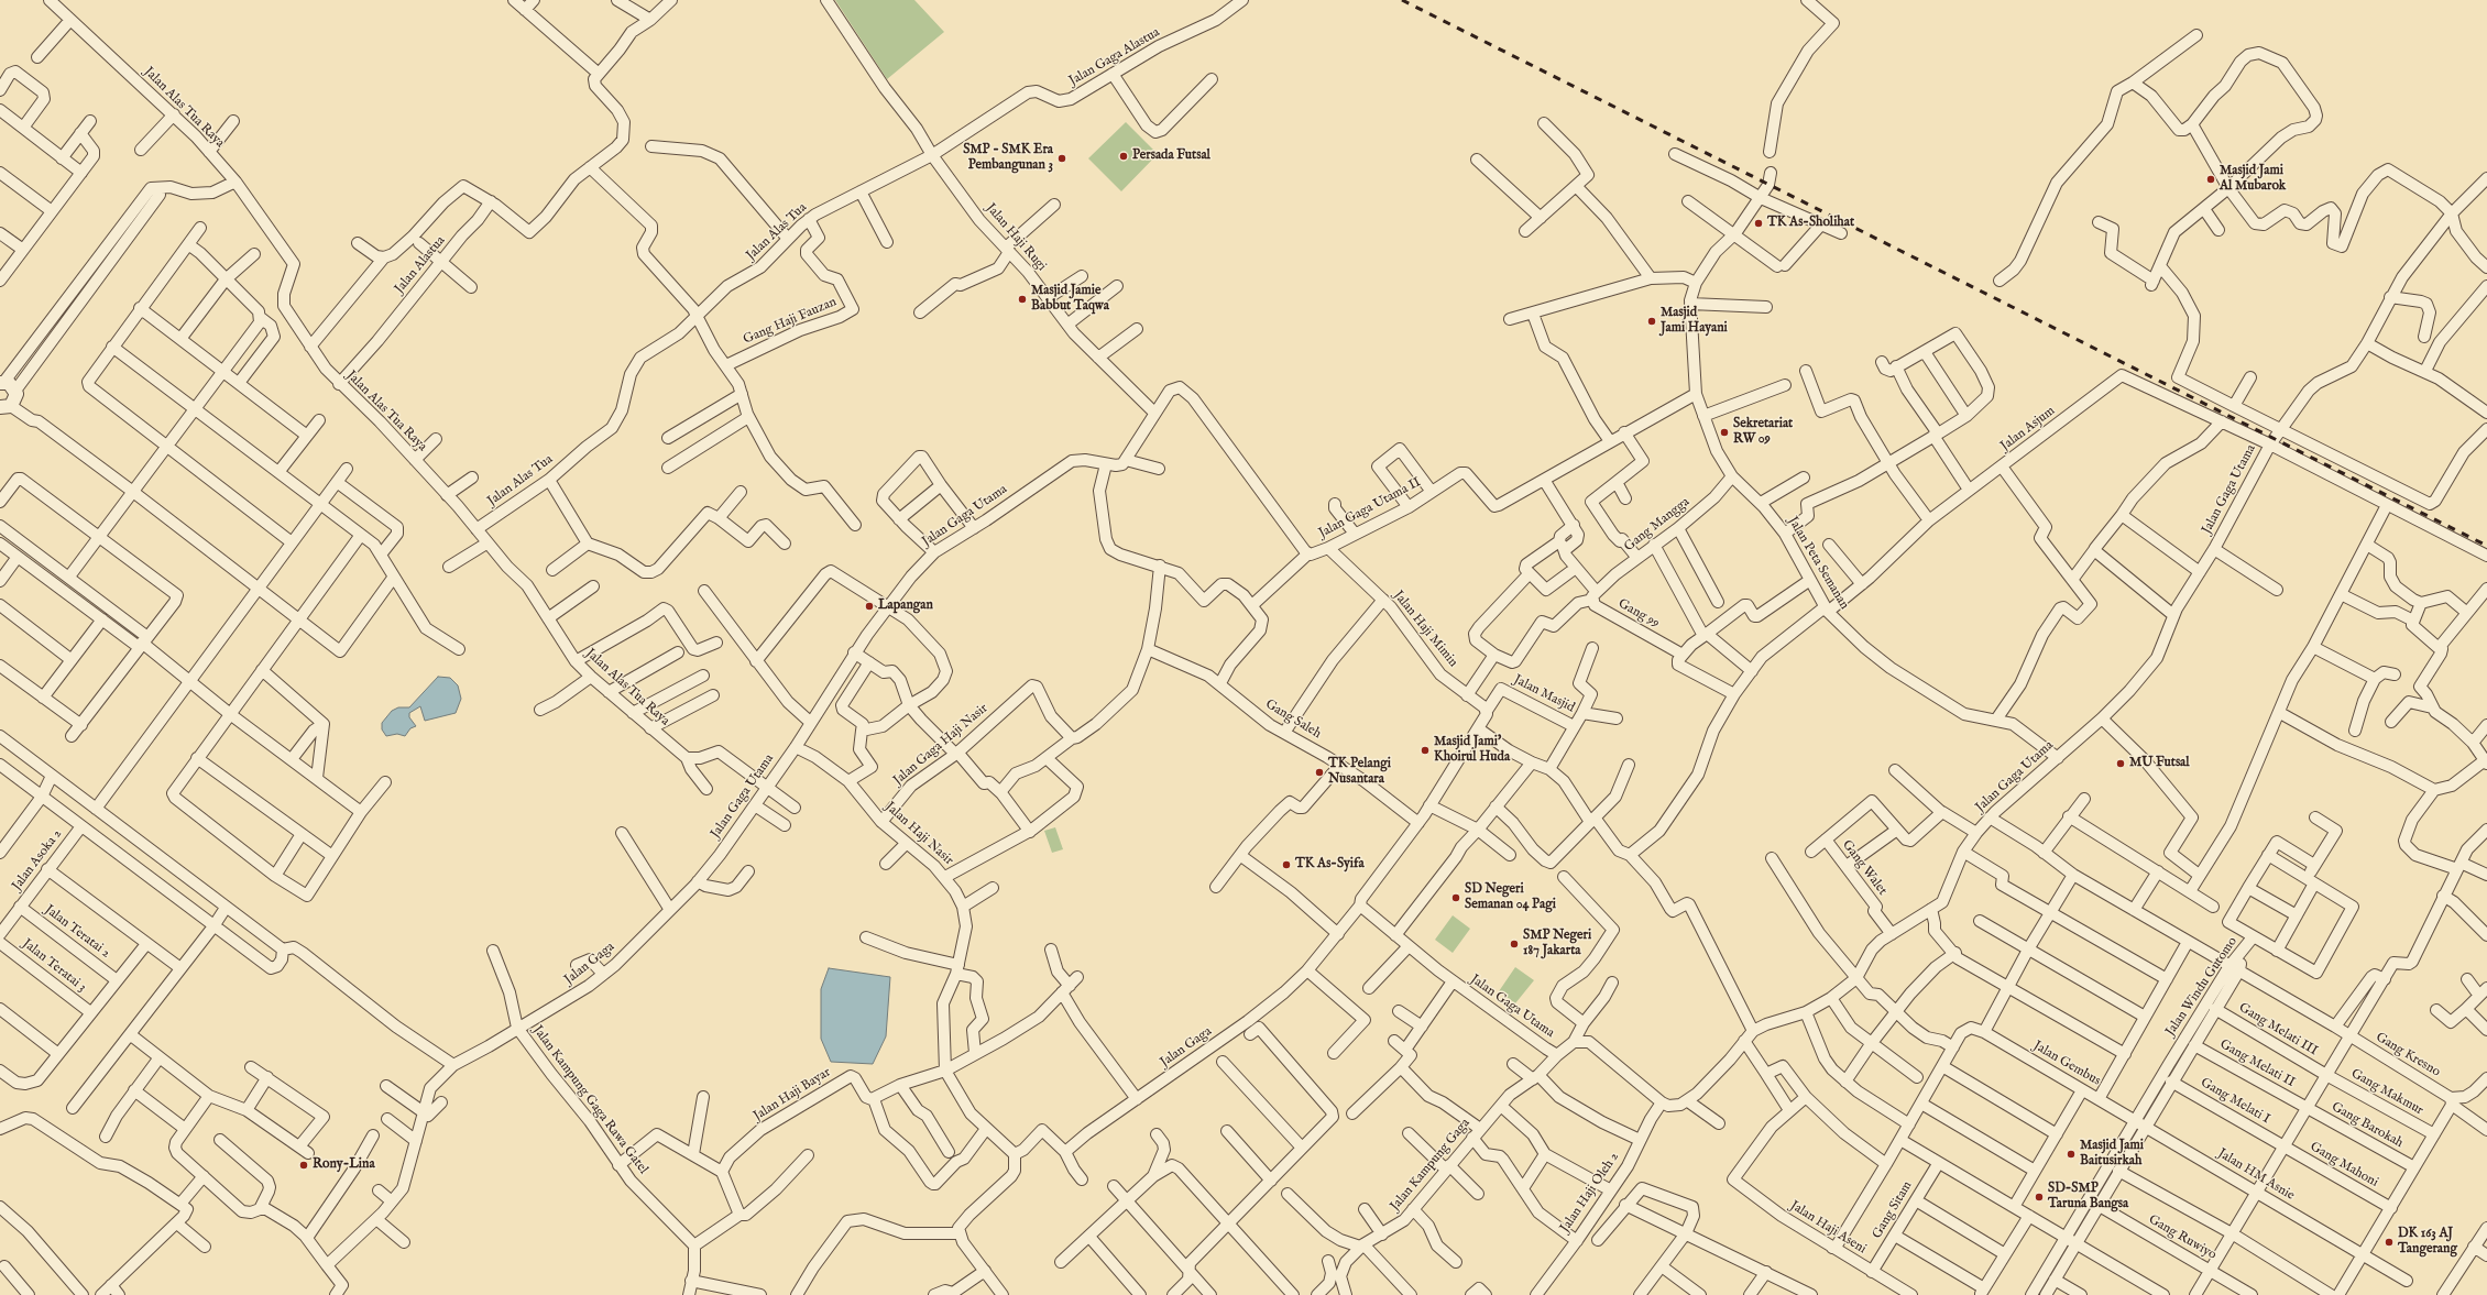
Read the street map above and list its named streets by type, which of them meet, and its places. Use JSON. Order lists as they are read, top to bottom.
{
  "streets": {
    "street": [
      "Jalan Gaga Alastua",
      "Jalan Alas Tua Raya",
      "Jalan Alas Tua",
      "Jalan Haji Rugi",
      "Jalan Alastua",
      "Gang Haji Fauzan",
      "Jalan Asjum",
      "Jalan Gaga Utama",
      "Jalan Gaga Utama II",
      "Gang Mangga",
      "Jalan Peta Semanan",
      "Gang 99",
      "Jalan Haji Mimin",
      "Jalan Masjid",
      "Gang Saleh",
      "Jalan Gaga Haji Nasir",
      "Jalan Haji Nasir",
      "Jalan Asoka 2",
      "Gang Walet",
      "Jalan Teratai 2",
      "Jalan Gaga",
      "Jalan Teratai 3",
      "Jalan Windu Gutomo",
      "Gang Melati III",
      "Gang Kresno",
      "Jalan Gembus",
      "Gang Melati II",
      "Gang Makmur",
      "Jalan Haji Bayar",
      "Jalan Kampung Gaga Rawa Gatel",
      "Gang Melati I",
      "Gang Barokah",
      "Jalan Kampung Gaga",
      "Gang Mahoni",
      "Jalan HM Asnie",
      "Jalan Haji Oleh 2",
      "Gang Sitam",
      "Jalan Haji Aseni",
      "Gang Ruwiyo"
    ]
  },
  "crossings": [
    ["Jalan Gaga Alastua", "Jalan Alas Tua"],
    ["Jalan Gaga Alastua", "Jalan Haji Rugi"],
    ["Jalan Alas Tua Raya", "Jalan Alas Tua"],
    ["Jalan Alas Tua Raya", "Jalan Alastua"],
    ["Jalan Alas Tua", "Jalan Haji Rugi"],
    ["Jalan Alas Tua", "Gang Haji Fauzan"],
    ["Jalan Haji Rugi", "Jalan Gaga Utama II"],
    ["Jalan Asjum", "Jalan Gaga Utama"],
    ["Jalan Asjum", "Jalan Peta Semanan"],
    ["Jalan Gaga Utama", "Jalan Peta Semanan"],
    ["Jalan Gaga Utama", "Jalan Haji Nasir"],
    ["Jalan Gaga Utama", "Gang Walet"],
    ["Jalan Gaga Utama", "Jalan Gaga"],
    ["Jalan Gaga Utama", "Gang Kresno"],
    ["Jalan Gaga Utama", "Jalan Kampung Gaga"],
    ["Jalan Gaga Utama II", "Jalan Peta Semanan"],
    ["Jalan Gaga Utama II", "Jalan Haji Mimin"],
    ["Gang Mangga", "Jalan Peta Semanan"],
    ["Gang Mangga", "Gang 99"],
    ["Jalan Haji Mimin", "Jalan Masjid"],
    ["Jalan Gaga Haji Nasir", "Jalan Haji Nasir"],
    ["Jalan Asoka 2", "Jalan Teratai 2"],
    ["Jalan Gaga", "Jalan Kampung Gaga Rawa Gatel"],
    ["Jalan Windu Gutomo", "Gang Melati III"],
    ["Jalan Windu Gutomo", "Gang Kresno"],
    ["Jalan Windu Gutomo", "Jalan Gembus"],
    ["Jalan Windu Gutomo", "Gang Melati II"],
    ["Jalan Windu Gutomo", "Gang Melati I"],
    ["Jalan Windu Gutomo", "Jalan HM Asnie"],
    ["Jalan Windu Gutomo", "Gang Ruwiyo"],
    ["Gang Melati III", "Gang Makmur"],
    ["Jalan Gembus", "Jalan HM Asnie"],
    ["Gang Melati II", "Gang Barokah"],
    ["Gang Melati I", "Gang Mahoni"],
    ["Gang Sitam", "Jalan Haji Aseni"]
  ],
  "places": [
    "Persada Futsal",
    "SMP - SMK Era Pembangunan 3",
    "Masjid Jami Al Mubarok",
    "TK As-Sholihat",
    "Masjid Jamie Babbut Taqwa",
    "Masjid Jami Hayani",
    "Sekretariat RW 09",
    "Lapangan",
    "Masjid Jami' Khoirul Huda",
    "MU Futsal",
    "TK Pelangi Nusantara",
    "TK As-Syifa",
    "SD Negeri Semanan 04 Pagi",
    "SMP Negeri 187 Jakarta",
    "Masjid Jami Baitusirkah",
    "Rony-Lina",
    "SD-SMP Taruna Bangsa",
    "DK 163 AJ Tangerang"
  ]
}
